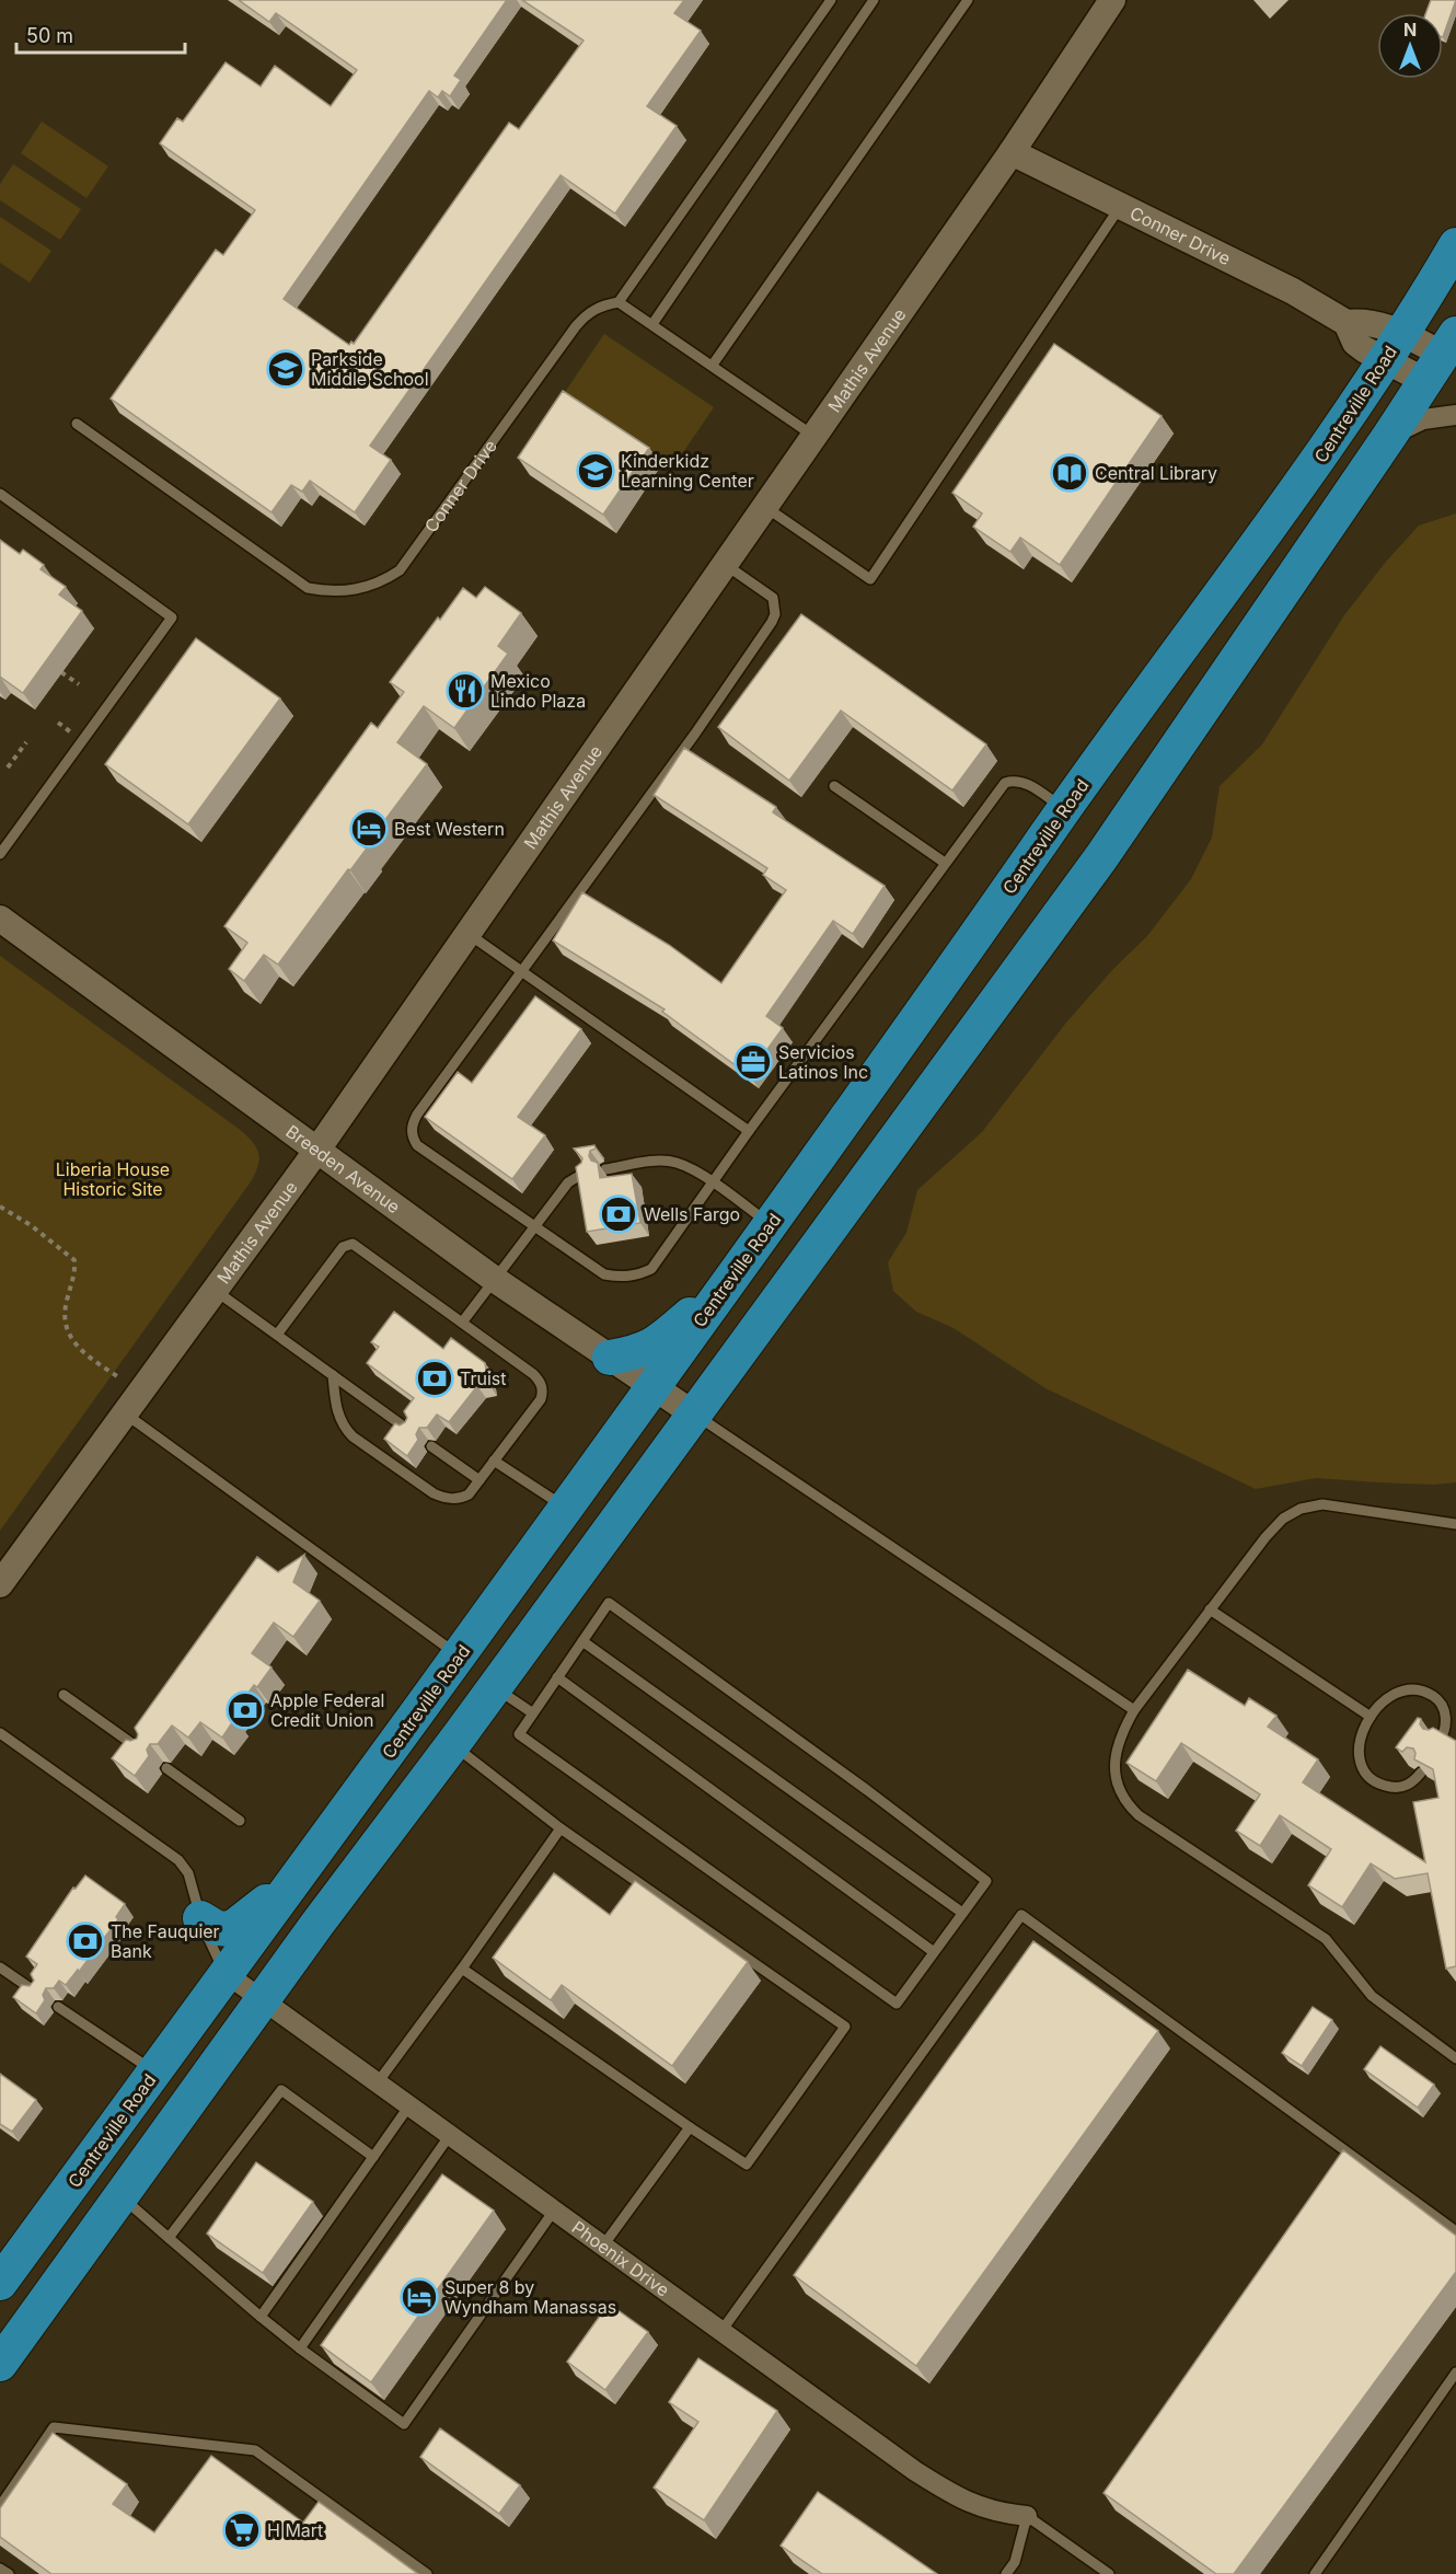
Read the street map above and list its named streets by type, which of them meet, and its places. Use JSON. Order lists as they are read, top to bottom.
{
  "streets": {
    "highway": ["Centreville Road"],
    "street": [
      "Conner Drive",
      "Mathis Avenue",
      "Breeden Avenue",
      "Phoenix Drive"
    ]
  },
  "crossings": [
    ["Conner Drive", "Mathis Avenue"],
    ["Conner Drive", "Centreville Road"],
    ["Mathis Avenue", "Breeden Avenue"],
    ["Centreville Road", "Breeden Avenue"],
    ["Centreville Road", "Phoenix Drive"]
  ],
  "parks": ["Liberia House Historic Site"],
  "places": {
    "school or university": ["Parkside Middle School", "Kinderkidz Learning Center"],
    "library": ["Central Library"],
    "restaurant": ["Mexico Lindo Plaza"],
    "hotel": ["Best Western", "Super 8 by Wyndham Manassas"],
    "office": ["Servicios Latinos Inc"],
    "bank": [
      "Wells Fargo",
      "Truist",
      "Apple Federal Credit Union",
      "The Fauquier Bank"
    ],
    "supermarket": ["H Mart"]
  },
  "scale_bar": "50 m",
  "north": "top"
}
